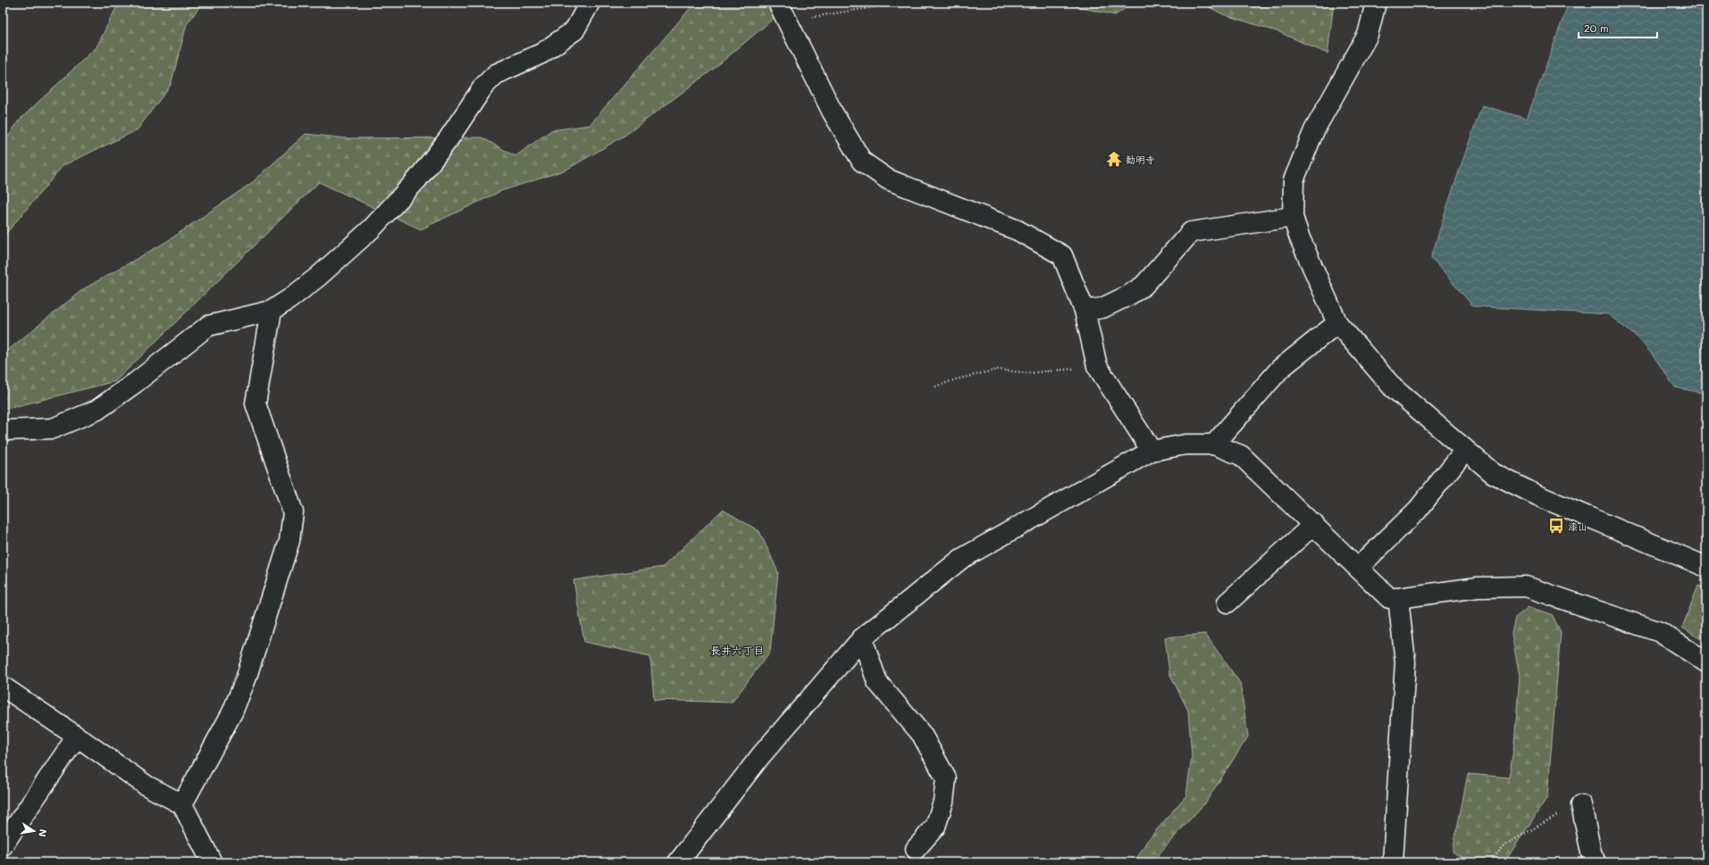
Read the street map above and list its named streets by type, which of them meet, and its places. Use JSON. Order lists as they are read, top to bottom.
{
  "districts": ["長井六丁目"],
  "places": {
    "temple": ["勧明寺"],
    "bus stop": ["漆山"]
  },
  "scale_bar": "20 m",
  "north": "right"
}
